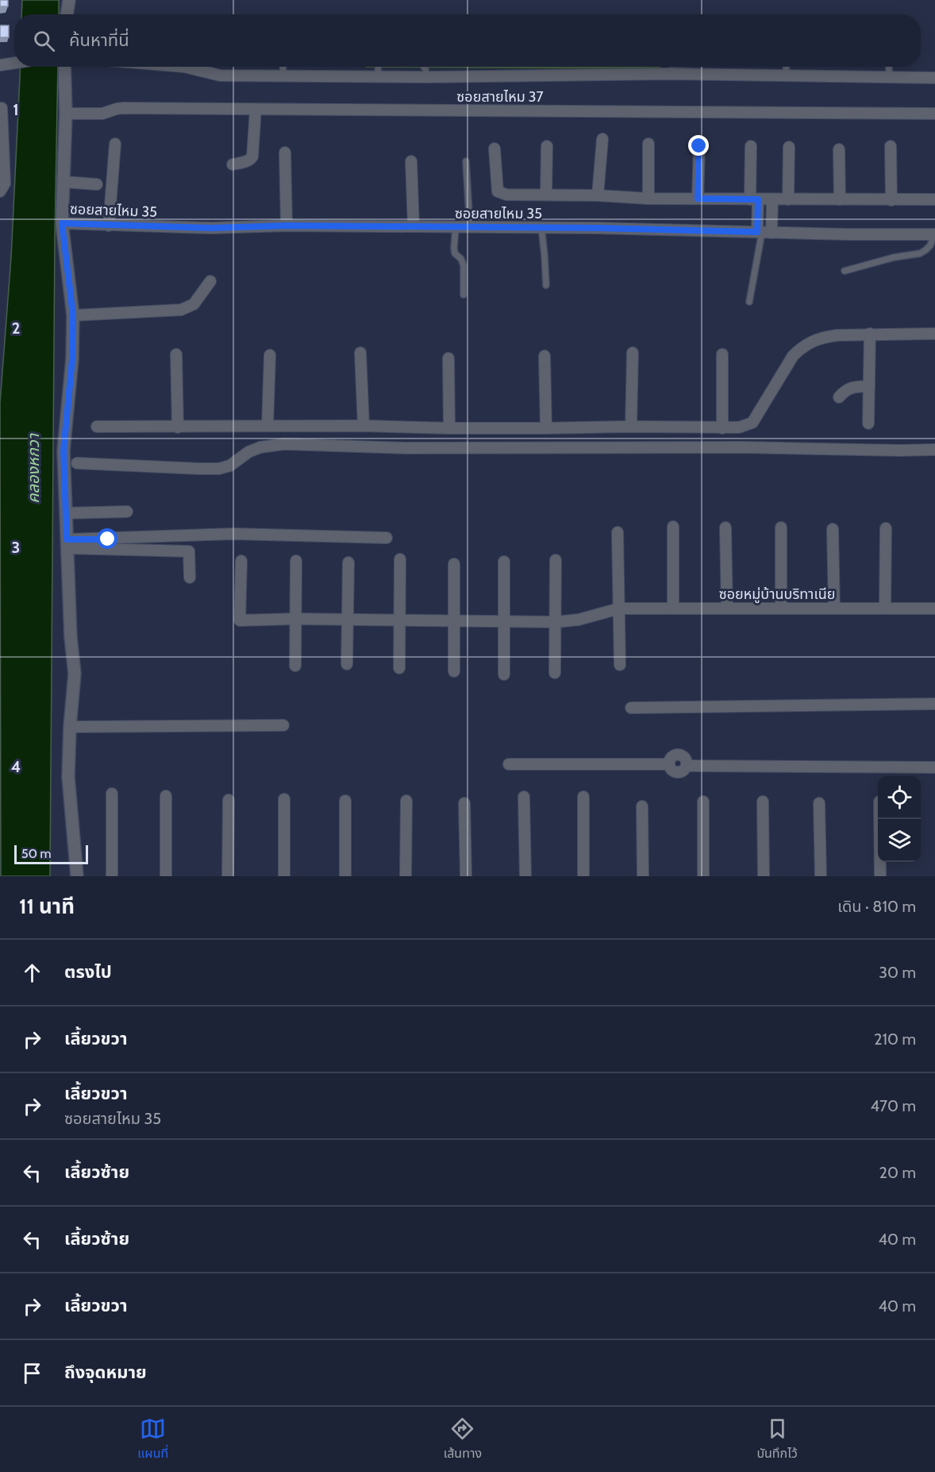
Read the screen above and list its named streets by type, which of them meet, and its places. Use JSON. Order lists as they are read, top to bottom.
{
  "streets": {
    "street": ["ซอยสายไหม 37", "ซอยสายไหม 35", "ซอยหมู่บ้านบริทาเนีย"]
  },
  "water": ["คลองหกวา"],
  "scale_bar": "50 m",
  "page": {
    "search": "ค้นหาที่นี่",
    "scale": "50 m",
    "heading": ["11 นาที", "เดิน · 810 m"],
    "list": [
      ["ตรงไป", "30 m"],
      ["เลี้ยวขวา", "210 m"],
      ["เลี้ยวขวา", "ซอยสายไหม 35", "470 m"],
      ["เลี้ยวซ้าย", "20 m"],
      ["เลี้ยวซ้าย", "40 m"],
      ["เลี้ยวขวา", "40 m"],
      "ถึงจุดหมาย"
    ],
    "nav": ["แผนที่", "เส้นทาง", "บันทึกไว้"]
  },
  "grid": {
    "rows": [
      "1",
      "2",
      "3",
      "4"
    ]
  }
}
